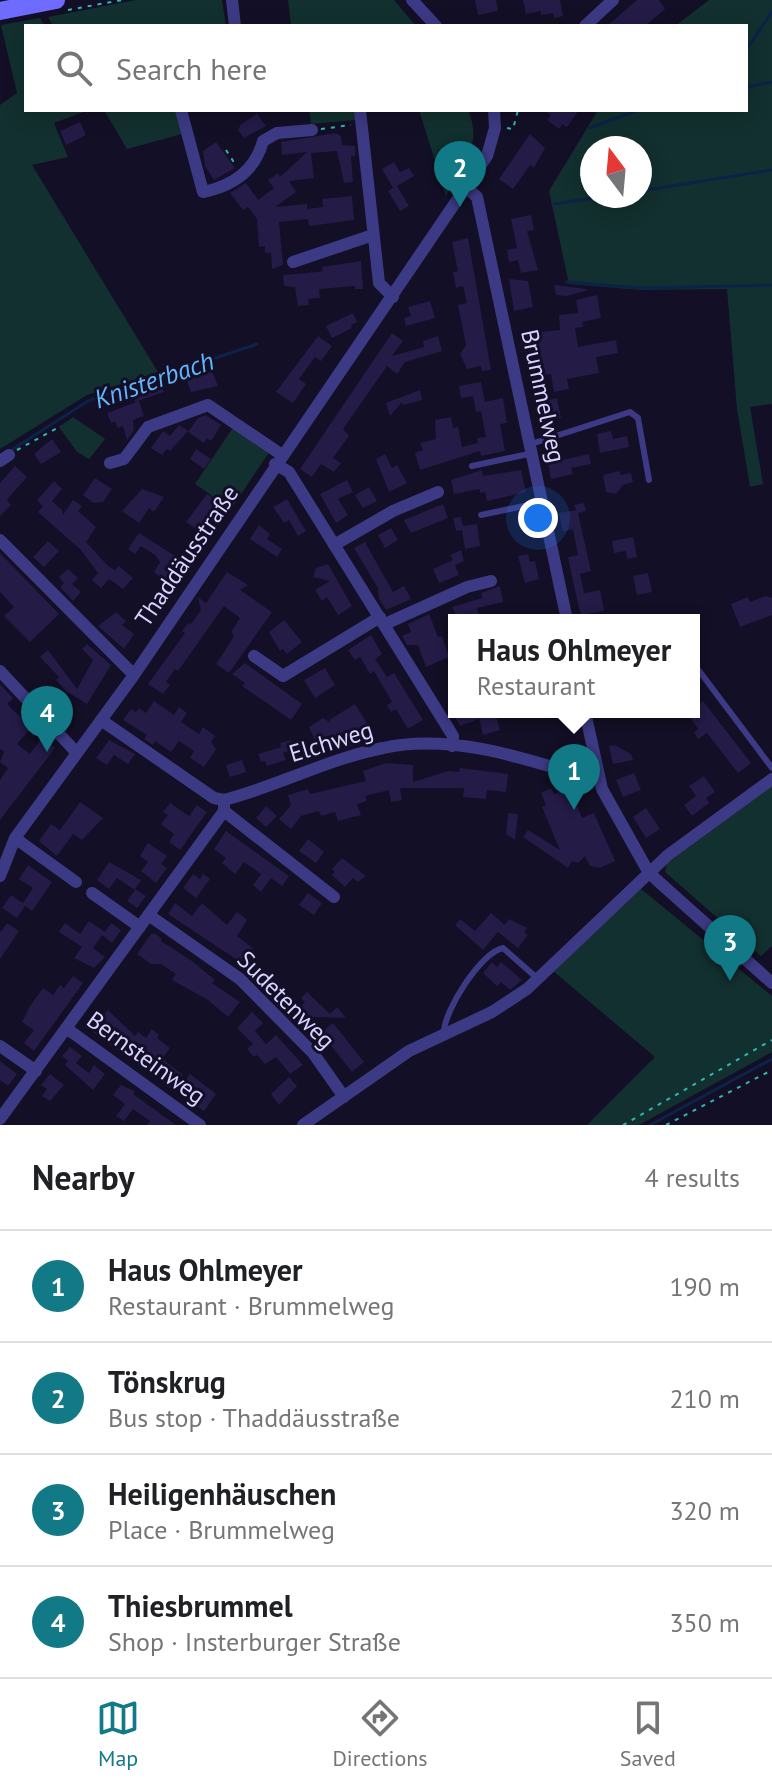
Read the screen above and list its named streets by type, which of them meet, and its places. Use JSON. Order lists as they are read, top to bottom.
{
  "streets": {
    "street": [
      "Brummelweg",
      "Thaddäusstraße",
      "Elchweg",
      "Sudetenweg",
      "Bernsteinweg"
    ]
  },
  "crossings": [
    ["Brummelweg", "Thaddäusstraße"]
  ],
  "water": ["Knisterbach"],
  "north": "top",
  "page": {
    "search": "Search here",
    "pins": [
      "2",
      "4",
      "1",
      "3"
    ],
    "popup": ["Haus Ohlmeyer", "Restaurant"],
    "heading": ["Nearby", "4 results"],
    "list": [
      {
        "mark": "1",
        "name": "Haus Ohlmeyer",
        "note": "Restaurant · Brummelweg",
        "value": "190 m"
      },
      {
        "mark": "2",
        "name": "Tönskrug",
        "note": "Bus stop · Thaddäusstraße",
        "value": "210 m"
      },
      {
        "mark": "3",
        "name": "Heiligenhäuschen",
        "note": "Place · Brummelweg",
        "value": "320 m"
      },
      {
        "mark": "4",
        "name": "Thiesbrummel",
        "note": "Shop · Insterburger Straße",
        "value": "350 m"
      }
    ],
    "nav": ["Map", "Directions", "Saved"]
  }
}
